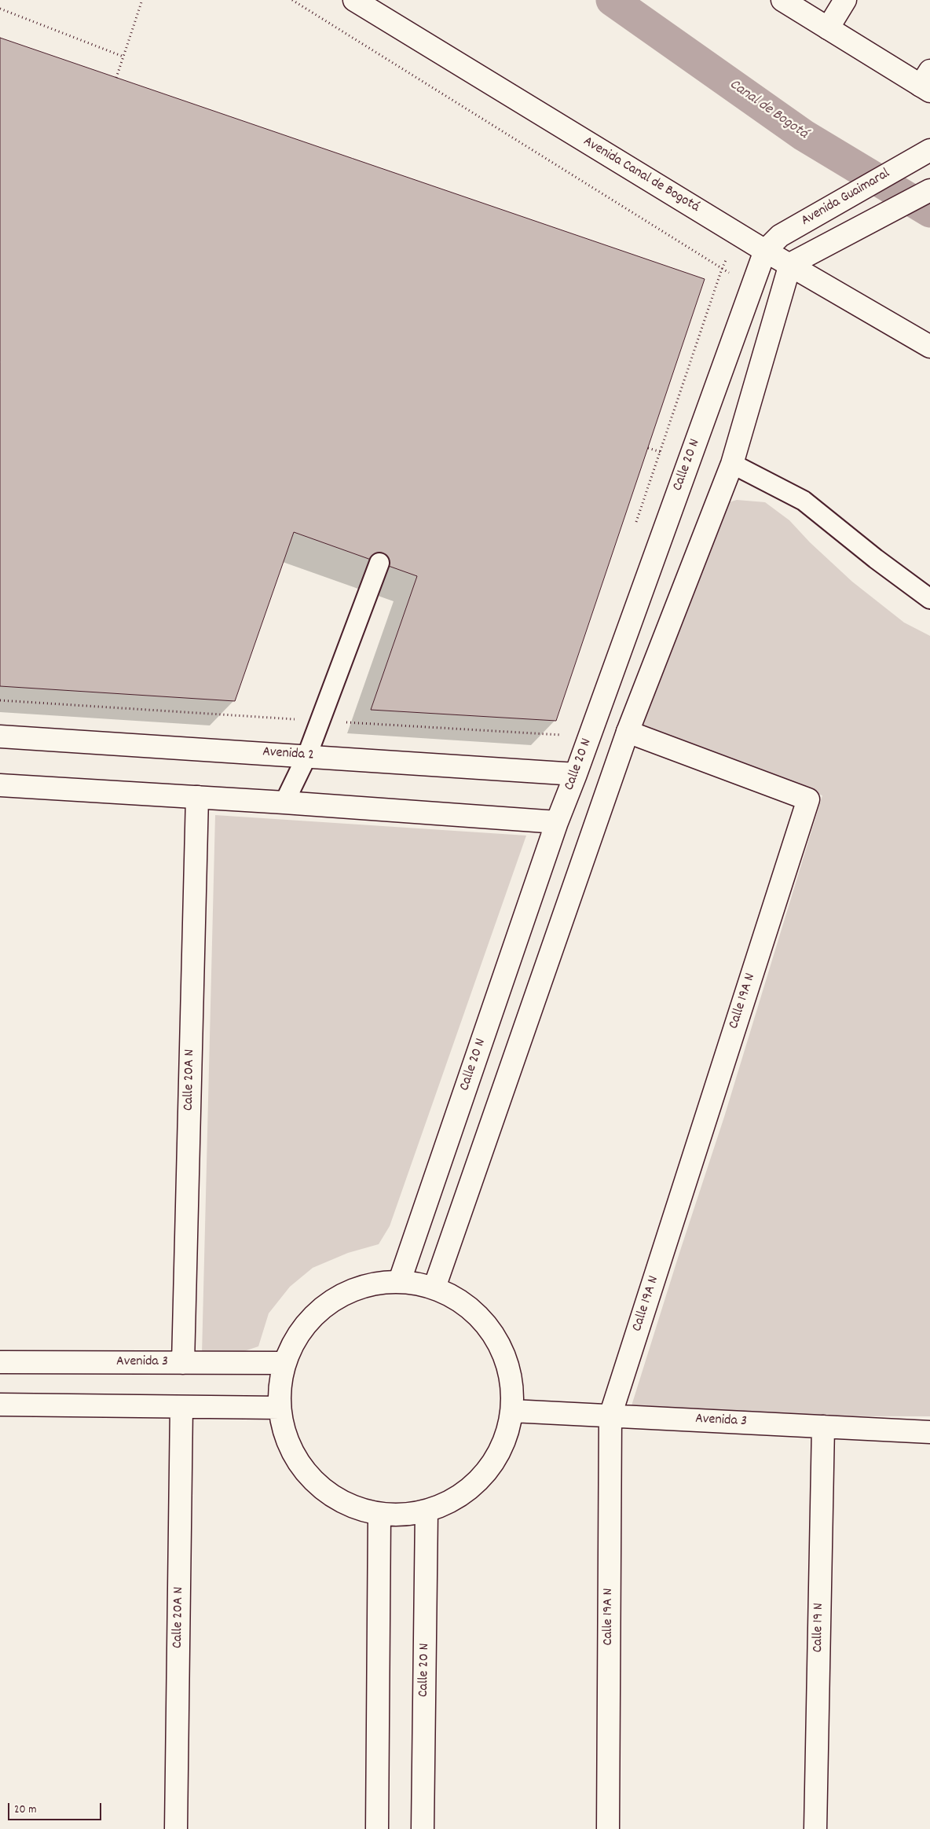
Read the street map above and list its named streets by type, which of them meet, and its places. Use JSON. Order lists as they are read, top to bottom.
{
  "streets": {
    "street": [
      "Avenida Canal de Bogotá",
      "Avenida Guaimaral",
      "Calle 20 N",
      "Avenida 2",
      "Calle 19A N",
      "Calle 20A N",
      "Avenida 3",
      "Calle 19 N"
    ]
  },
  "crossings": [
    ["Avenida Canal de Bogotá", "Avenida Guaimaral"],
    ["Avenida Canal de Bogotá", "Calle 20 N"],
    ["Avenida Guaimaral", "Calle 20 N"],
    ["Calle 20 N", "Avenida 2"],
    ["Calle 19A N", "Avenida 3"],
    ["Calle 20A N", "Avenida 3"],
    ["Avenida 3", "Calle 19 N"]
  ],
  "water": ["Canal de Bogotá"],
  "scale_bar": "20 m"
}
